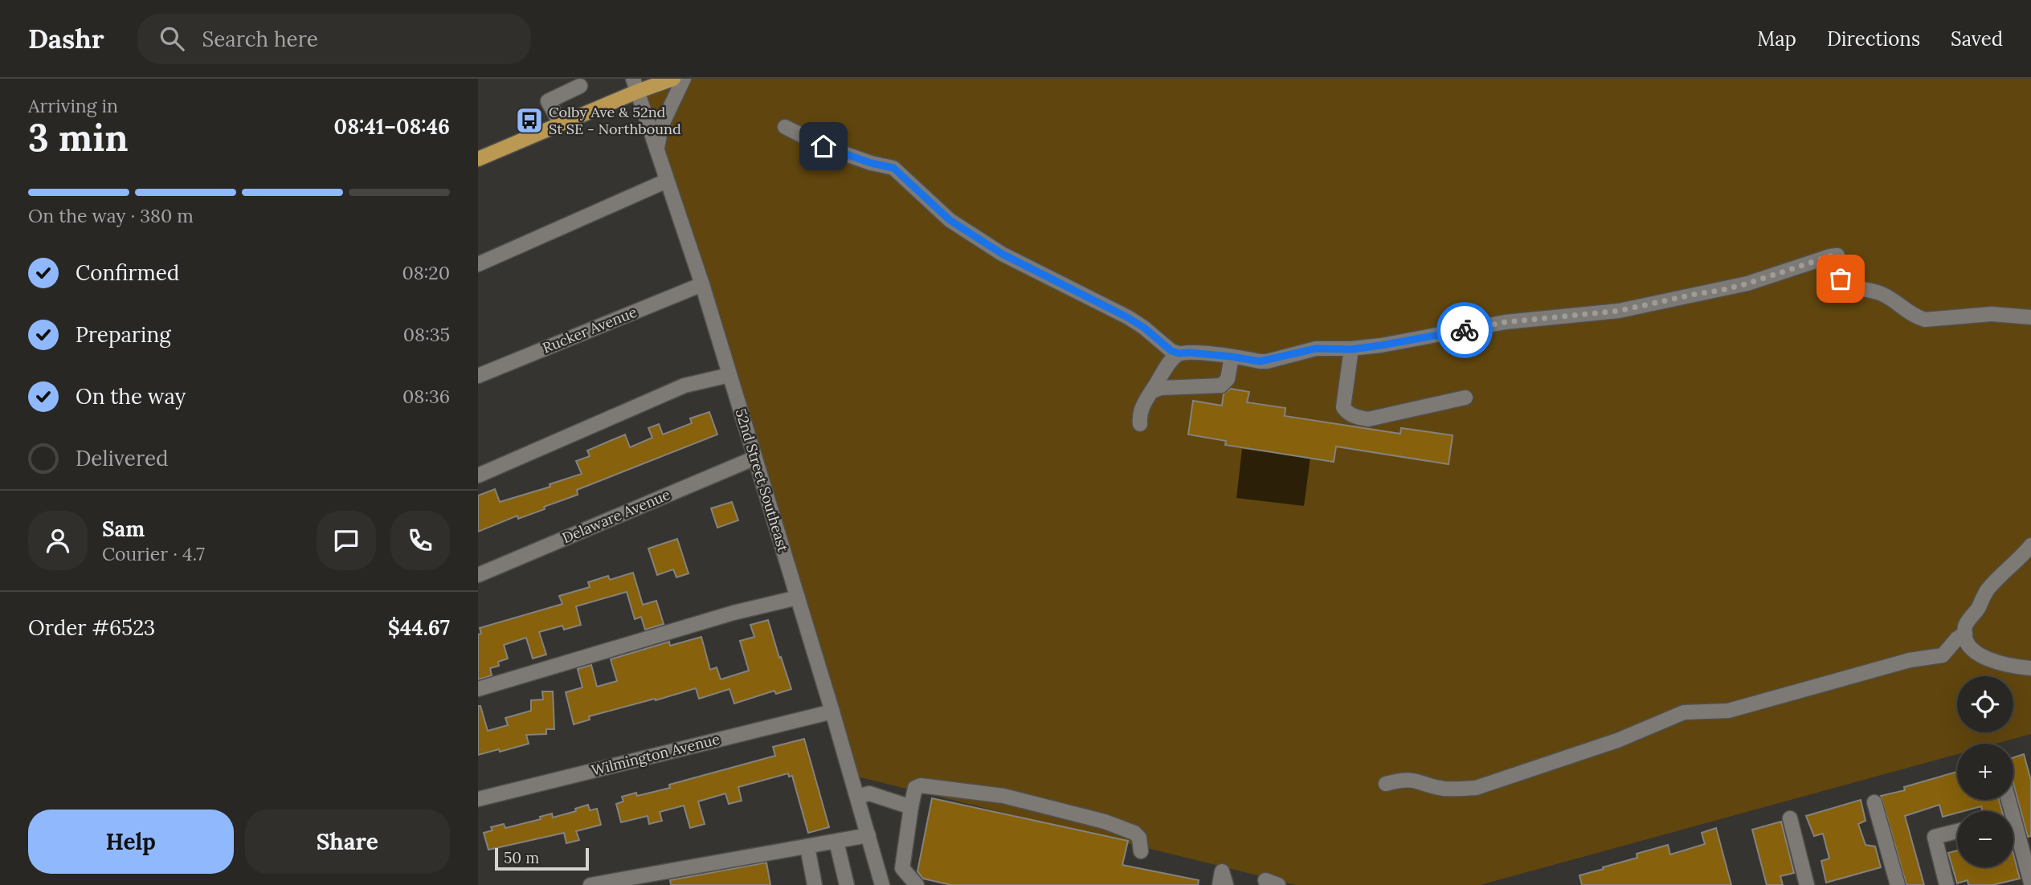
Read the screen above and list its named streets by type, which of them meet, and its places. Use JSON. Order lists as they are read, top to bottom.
{
  "streets": {
    "street": [
      "Rucker Avenue",
      "52nd Street Southeast",
      "Delaware Avenue",
      "Wilmington Avenue"
    ]
  },
  "crossings": [
    ["Rucker Avenue", "52nd Street Southeast"],
    ["52nd Street Southeast", "Delaware Avenue"],
    ["52nd Street Southeast", "Wilmington Avenue"]
  ],
  "places": {
    "bus stop": ["Colby Ave & 52nd St SE - Northbound"]
  },
  "scale_bar": "50 m",
  "page": {
    "header": "Dashr",
    "search": "Search here",
    "nav": ["Map", "Directions", "Saved"],
    "heading": ["3 min", "Arriving in", "08:41–08:46"],
    "panel": [
      "Sam",
      "Courier · 4.7",
      "Order #6523",
      "$44.67"
    ],
    "bar": "On the way · 380 m",
    "list": [
      ["Confirmed", "08:20"],
      ["Preparing", "08:35"],
      ["On the way", "08:36"],
      "Delivered"
    ],
    "map_buttons": ["+", "−"],
    "buttons": ["Help", "Share"],
    "scale": "50 m"
  }
}
